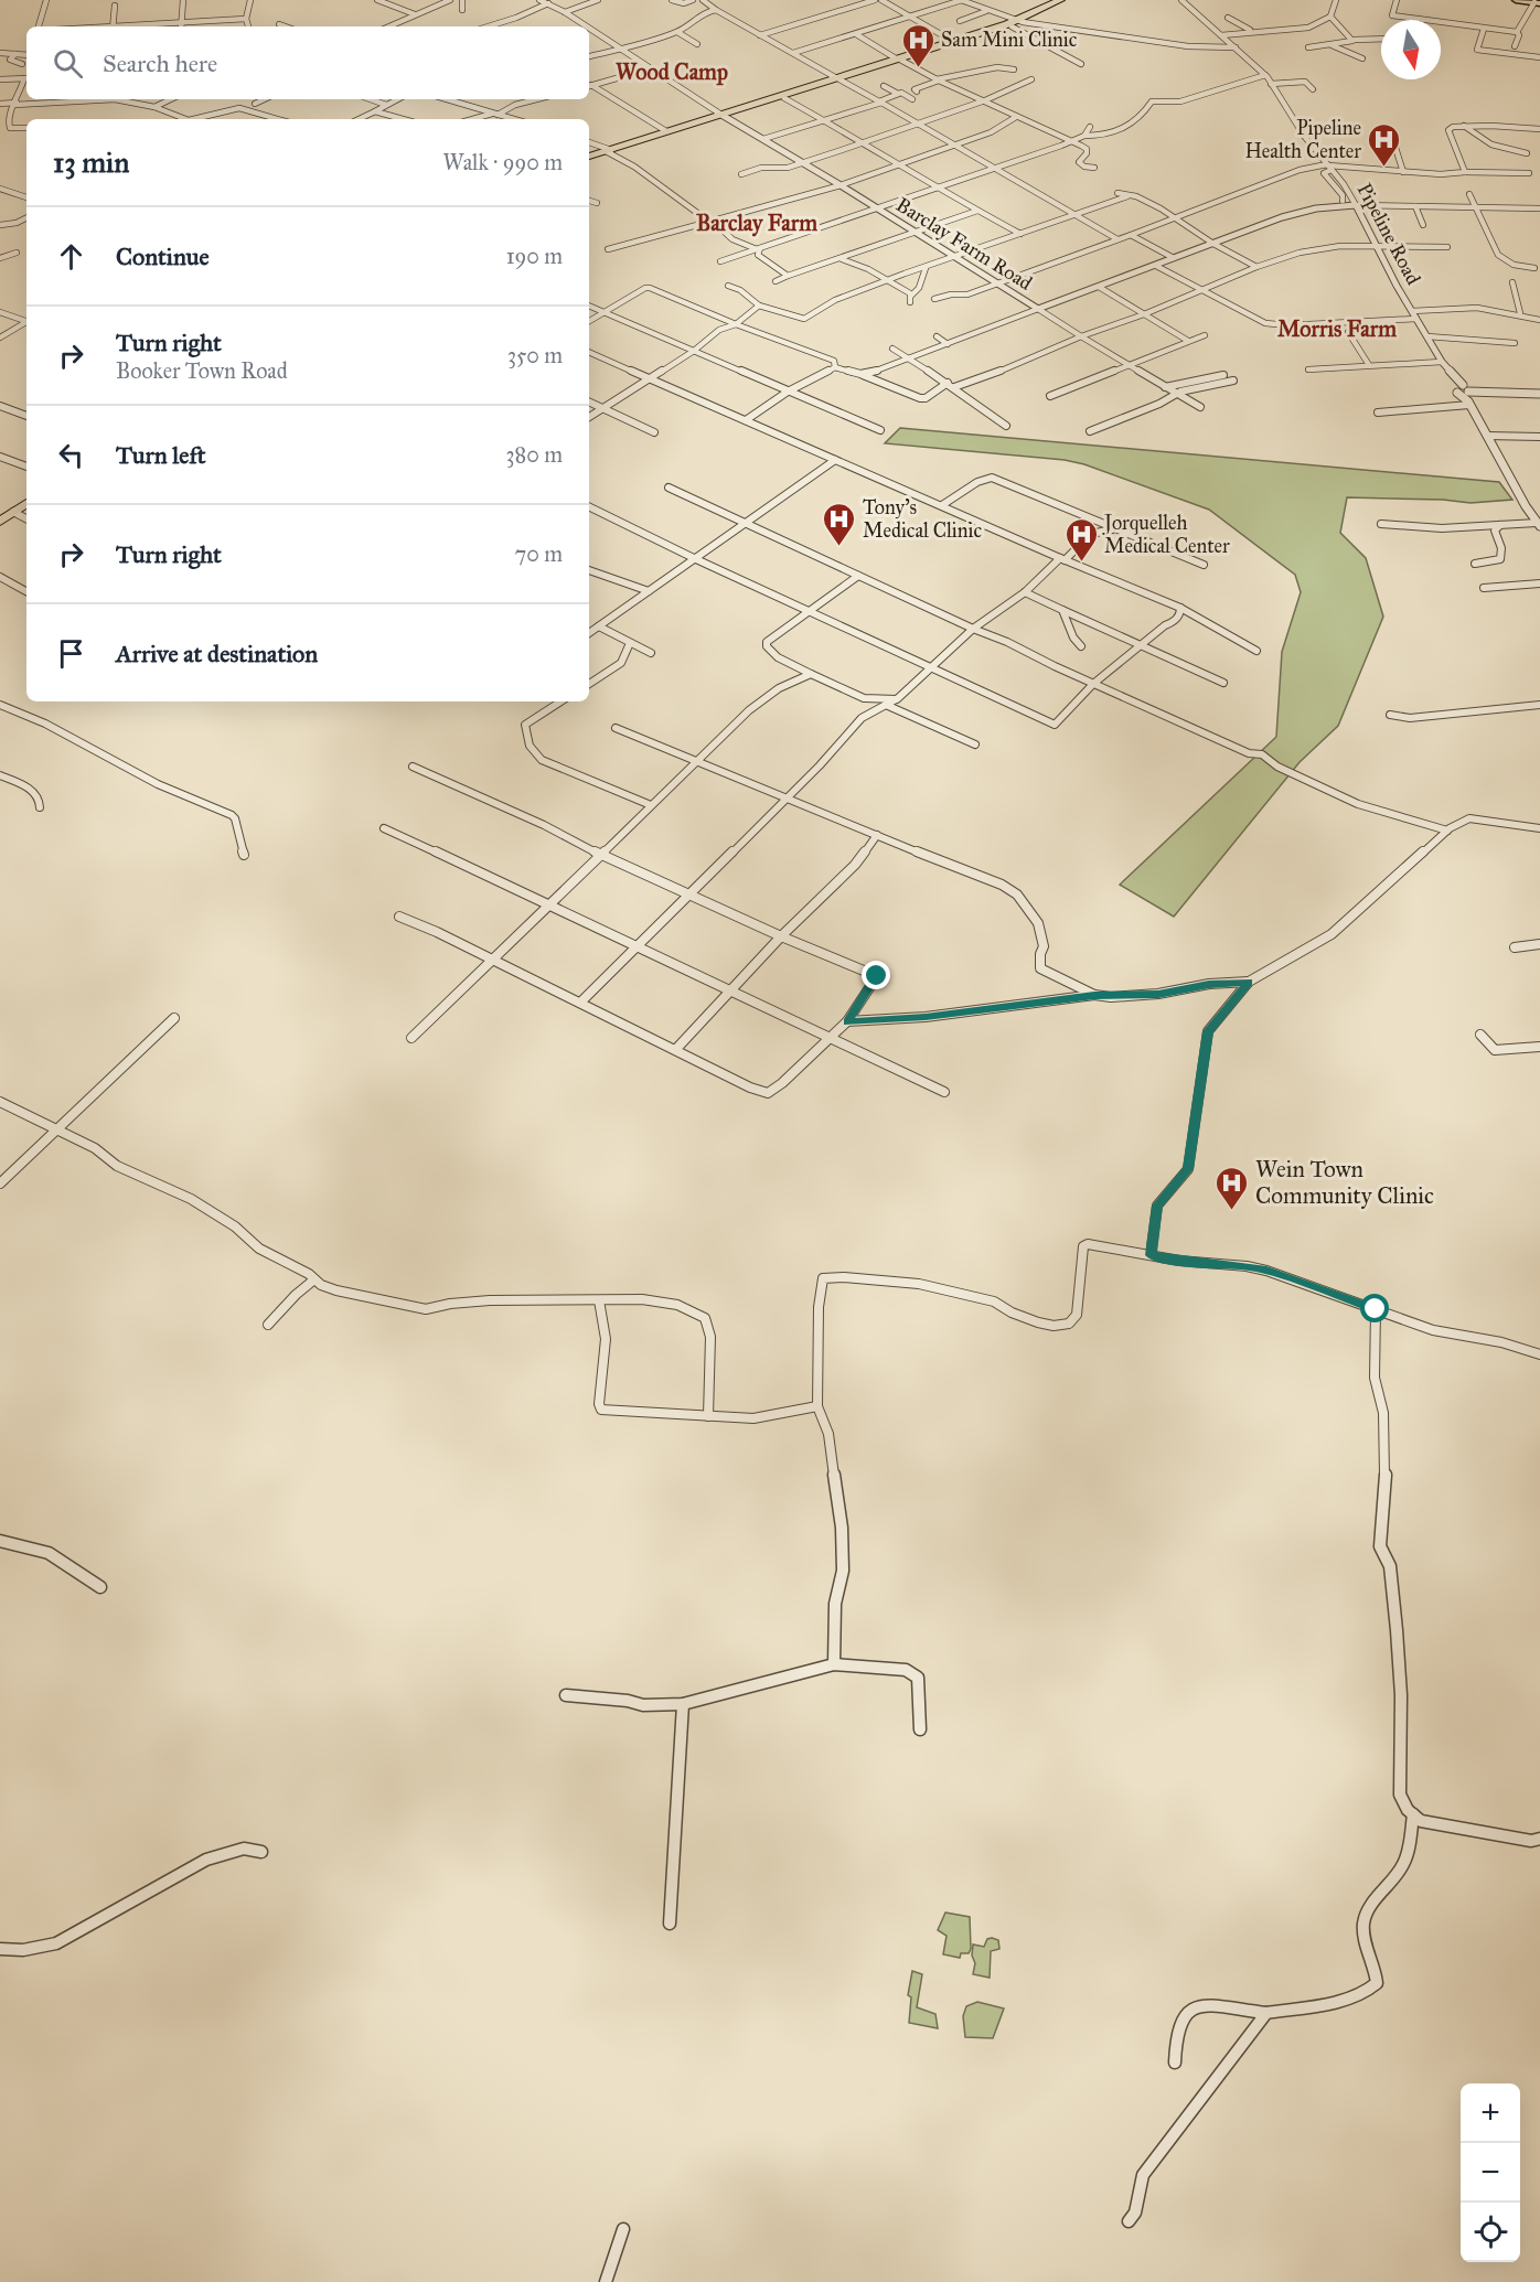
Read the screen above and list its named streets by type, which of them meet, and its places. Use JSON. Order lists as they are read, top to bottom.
{
  "streets": {
    "street": ["Pipeline Road", "Barclay Farm Road"]
  },
  "crossings": [
    ["Pipeline Road", "Barclay Farm Road"]
  ],
  "districts": ["Wood Camp", "Barclay Farm", "Morris Farm"],
  "places": {
    "hospital": [
      "Sam Mini Clinic",
      "Pipeline Health Center",
      "Tony's Medical Clinic",
      "Jorquelleh Medical Center",
      "Wein Town Community Clinic"
    ]
  },
  "north": "bottom",
  "page": {
    "search": "Search here",
    "heading": ["13 min", "Walk · 990 m"],
    "list": [
      ["Continue", "190 m"],
      ["Turn right", "Booker Town Road", "350 m"],
      ["Turn left", "380 m"],
      ["Turn right", "70 m"],
      "Arrive at destination"
    ],
    "map_buttons": ["+", "−"]
  }
}
